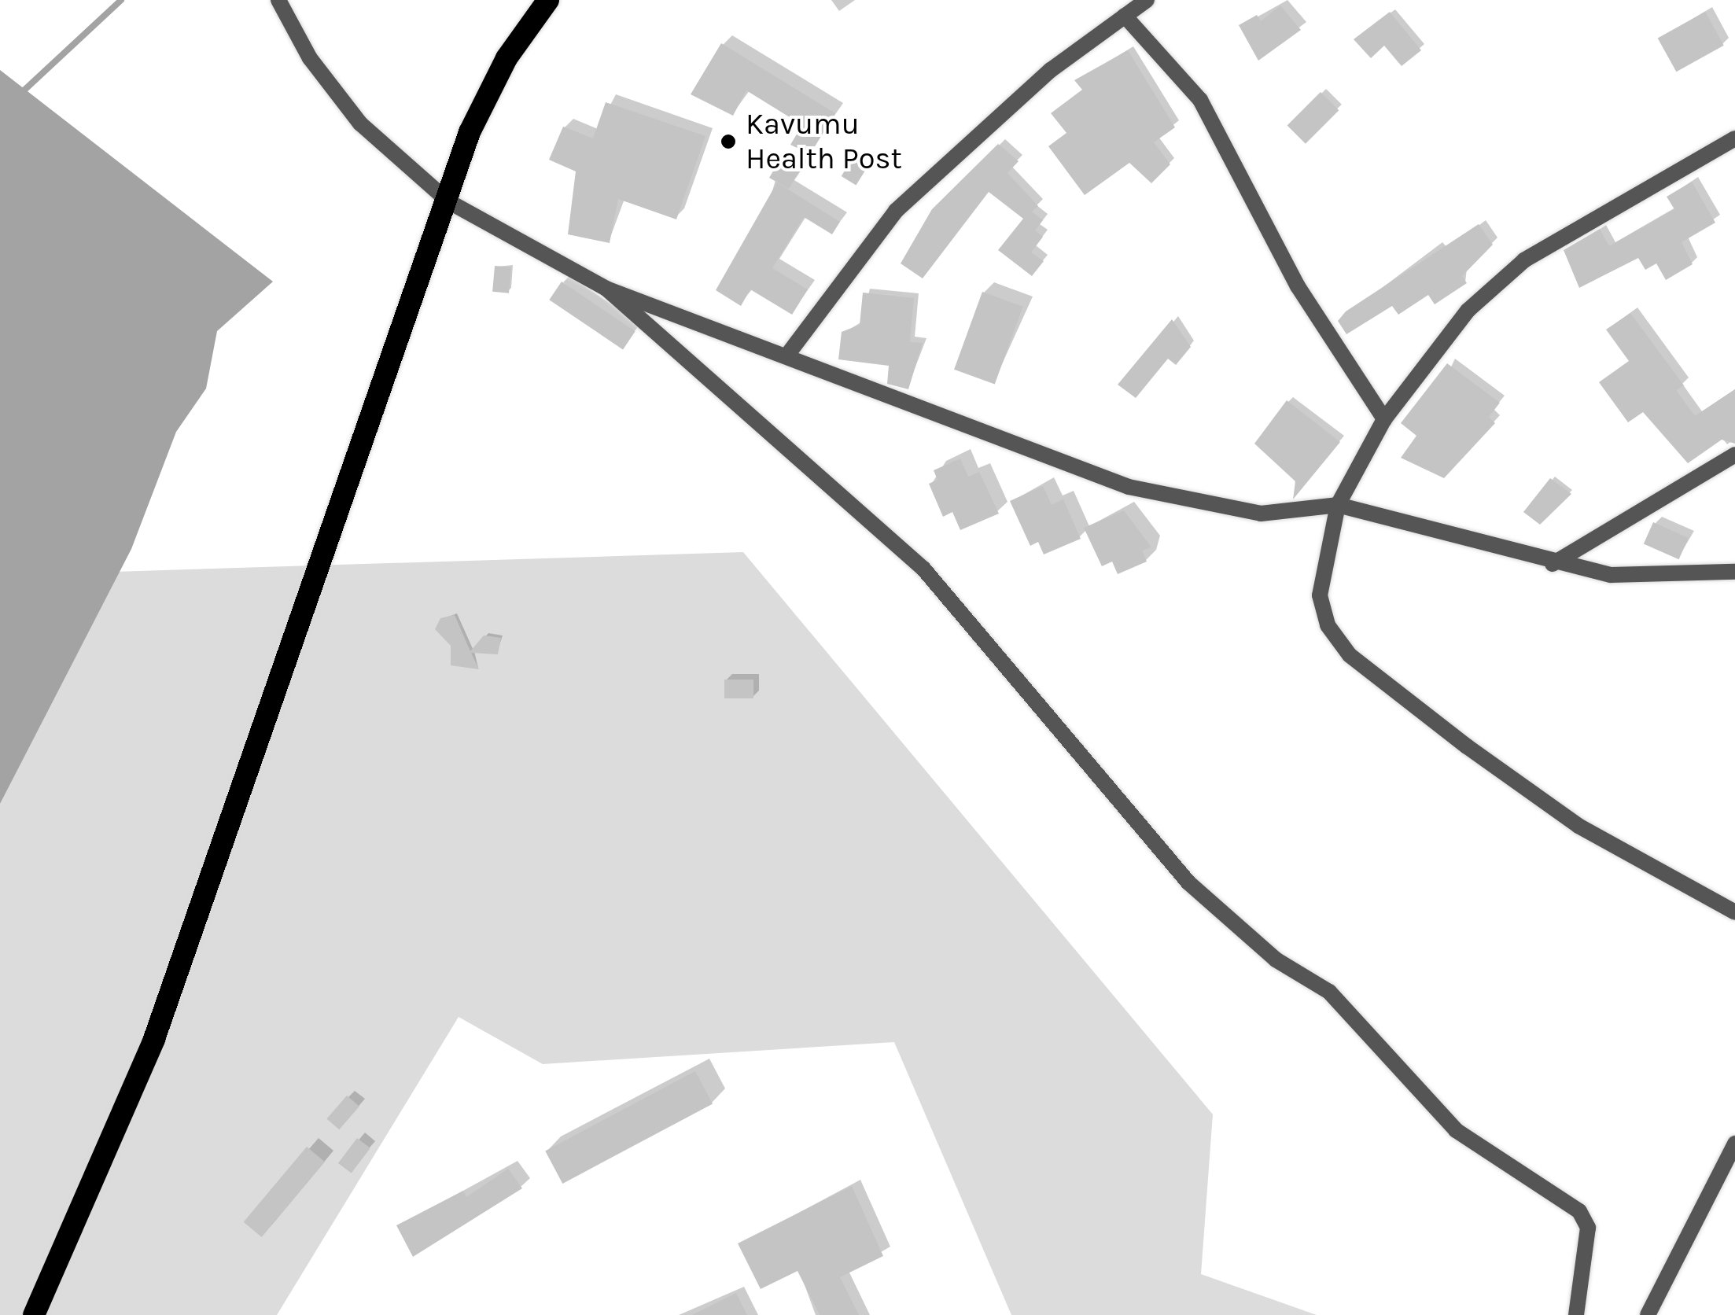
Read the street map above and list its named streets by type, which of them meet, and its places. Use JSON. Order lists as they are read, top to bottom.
{
  "places": ["Kavumu Health Post"]
}
